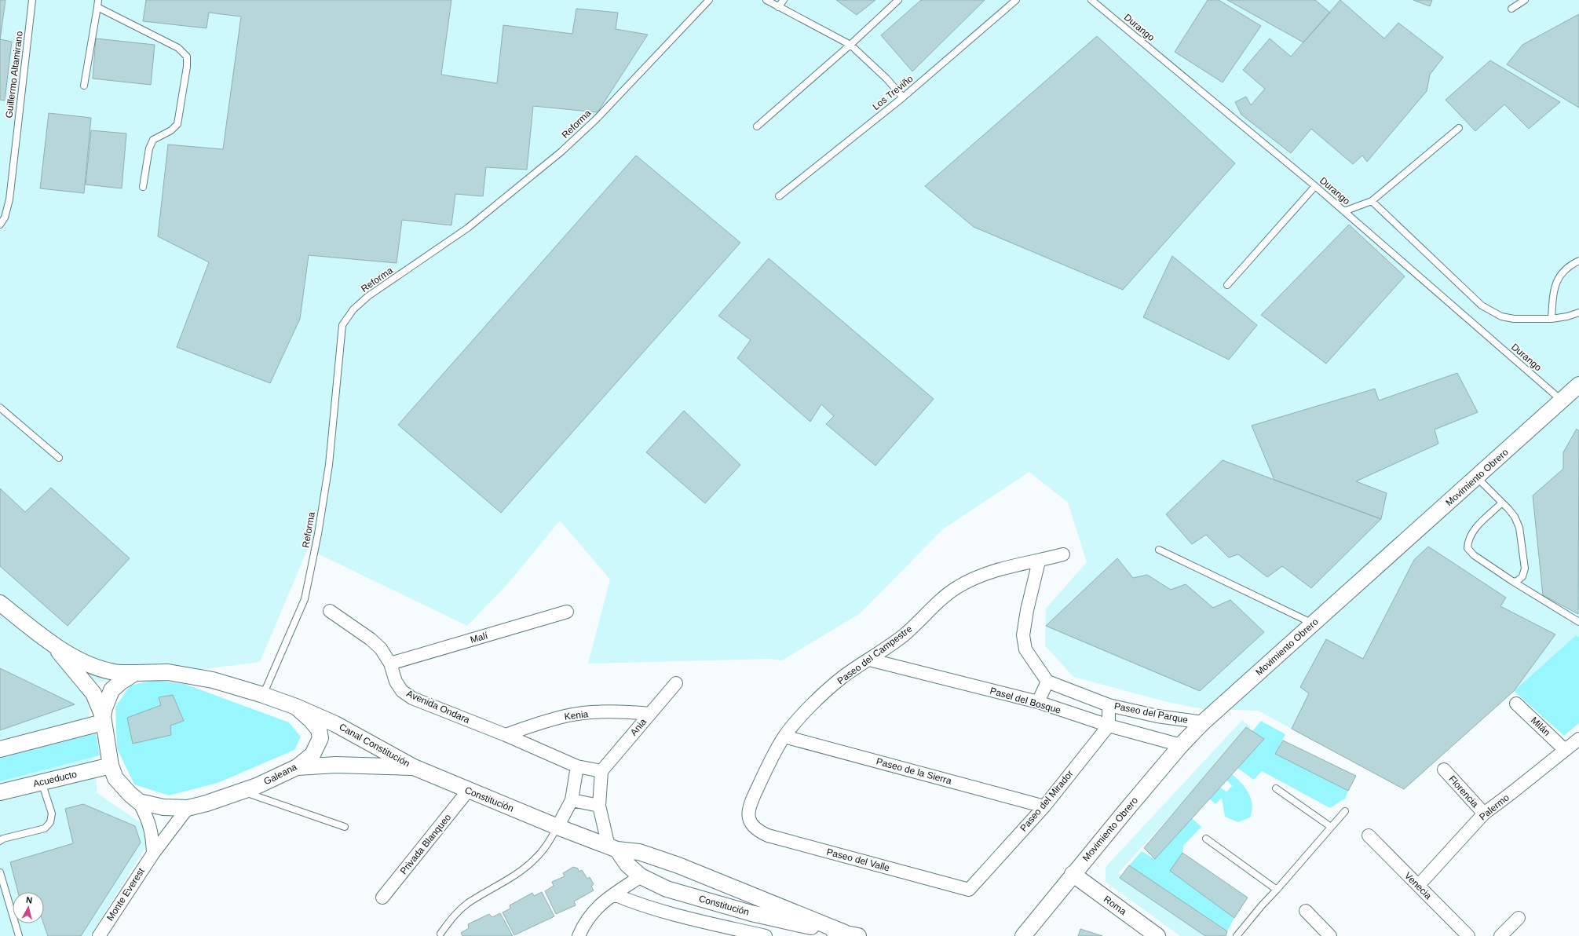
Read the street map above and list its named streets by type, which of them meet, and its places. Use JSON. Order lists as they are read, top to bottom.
{
  "streets": {
    "street": [
      "Movimiento Obrero",
      "Malí",
      "Paseo del Campestre",
      "Pasel del Bosque",
      "Avenida Ondara",
      "Paseo del Parque",
      "Kenia",
      "Milán",
      "Ania",
      "Canal Constitución",
      "Paseo de la Sierra",
      "Galeana",
      "Acueducto",
      "Florencia",
      "Constitución",
      "Paseo del Mirador",
      "Palermo",
      "Privada Blanqueo",
      "Paseo del Valle",
      "Venecia",
      "Monte Everest",
      "Roma"
    ],
    "lane": [
      "Durango",
      "Guillermo Altamirano",
      "Los Treviño",
      "Reforma"
    ]
  },
  "crossings": [
    ["Durango", "Movimiento Obrero"],
    ["Reforma", "Galeana"],
    ["Movimiento Obrero", "Pasel del Bosque"],
    ["Movimiento Obrero", "Paseo del Parque"],
    ["Movimiento Obrero", "Roma"],
    ["Malí", "Avenida Ondara"],
    ["Paseo del Campestre", "Pasel del Bosque"],
    ["Paseo del Campestre", "Paseo de la Sierra"],
    ["Paseo del Campestre", "Paseo del Valle"],
    ["Pasel del Bosque", "Paseo del Mirador"],
    ["Avenida Ondara", "Kenia"],
    ["Avenida Ondara", "Ania"],
    ["Kenia", "Ania"],
    ["Milán", "Palermo"],
    ["Canal Constitución", "Galeana"],
    ["Canal Constitución", "Constitución"],
    ["Paseo de la Sierra", "Paseo del Mirador"],
    ["Galeana", "Acueducto"],
    ["Galeana", "Monte Everest"],
    ["Florencia", "Palermo"],
    ["Constitución", "Privada Blanqueo"],
    ["Paseo del Mirador", "Paseo del Valle"],
    ["Palermo", "Venecia"]
  ],
  "north": "top"
}
